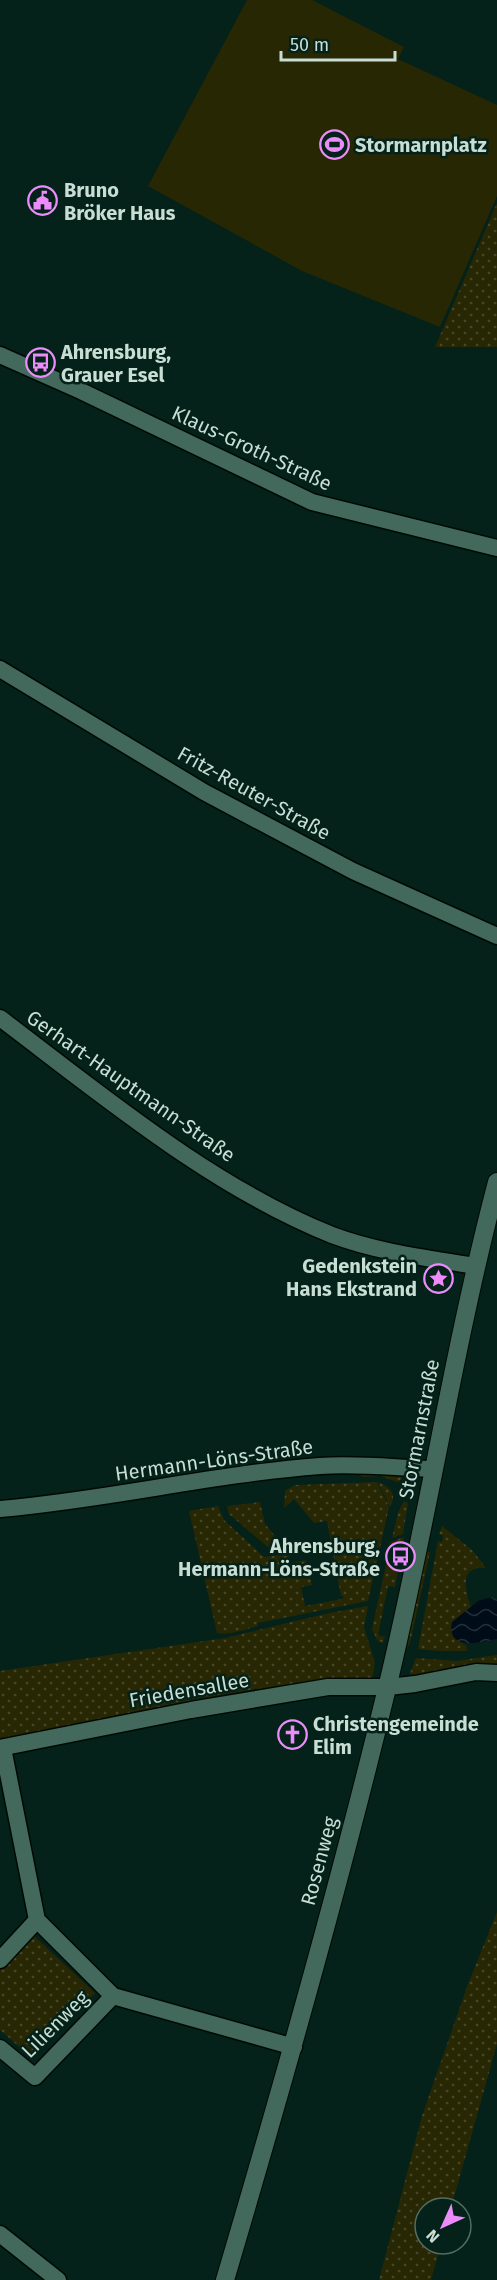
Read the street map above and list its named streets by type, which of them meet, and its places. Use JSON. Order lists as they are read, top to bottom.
{
  "streets": {
    "street": [
      "Klaus-Groth-Straße",
      "Fritz-Reuter-Straße",
      "Gerhart-Hauptmann-Straße",
      "Stormarnstraße",
      "Hermann-Löns-Straße",
      "Friedensallee",
      "Rosenweg",
      "Lilienweg"
    ]
  },
  "crossings": [
    ["Gerhart-Hauptmann-Straße", "Stormarnstraße"],
    ["Stormarnstraße", "Hermann-Löns-Straße"],
    ["Stormarnstraße", "Friedensallee"],
    ["Stormarnstraße", "Rosenweg"],
    ["Friedensallee", "Rosenweg"]
  ],
  "places": {
    "sports": ["Stormarnplatz"],
    "public building": ["Bruno Bröker Haus"],
    "bus stop": ["Ahrensburg, Grauer Esel", "Ahrensburg, Hermann-Löns-Straße"],
    "place": ["Gedenkstein Hans Ekstrand"],
    "church": ["Christengemeinde Elim"]
  },
  "scale_bar": "50 m",
  "north": "bottom left"
}
